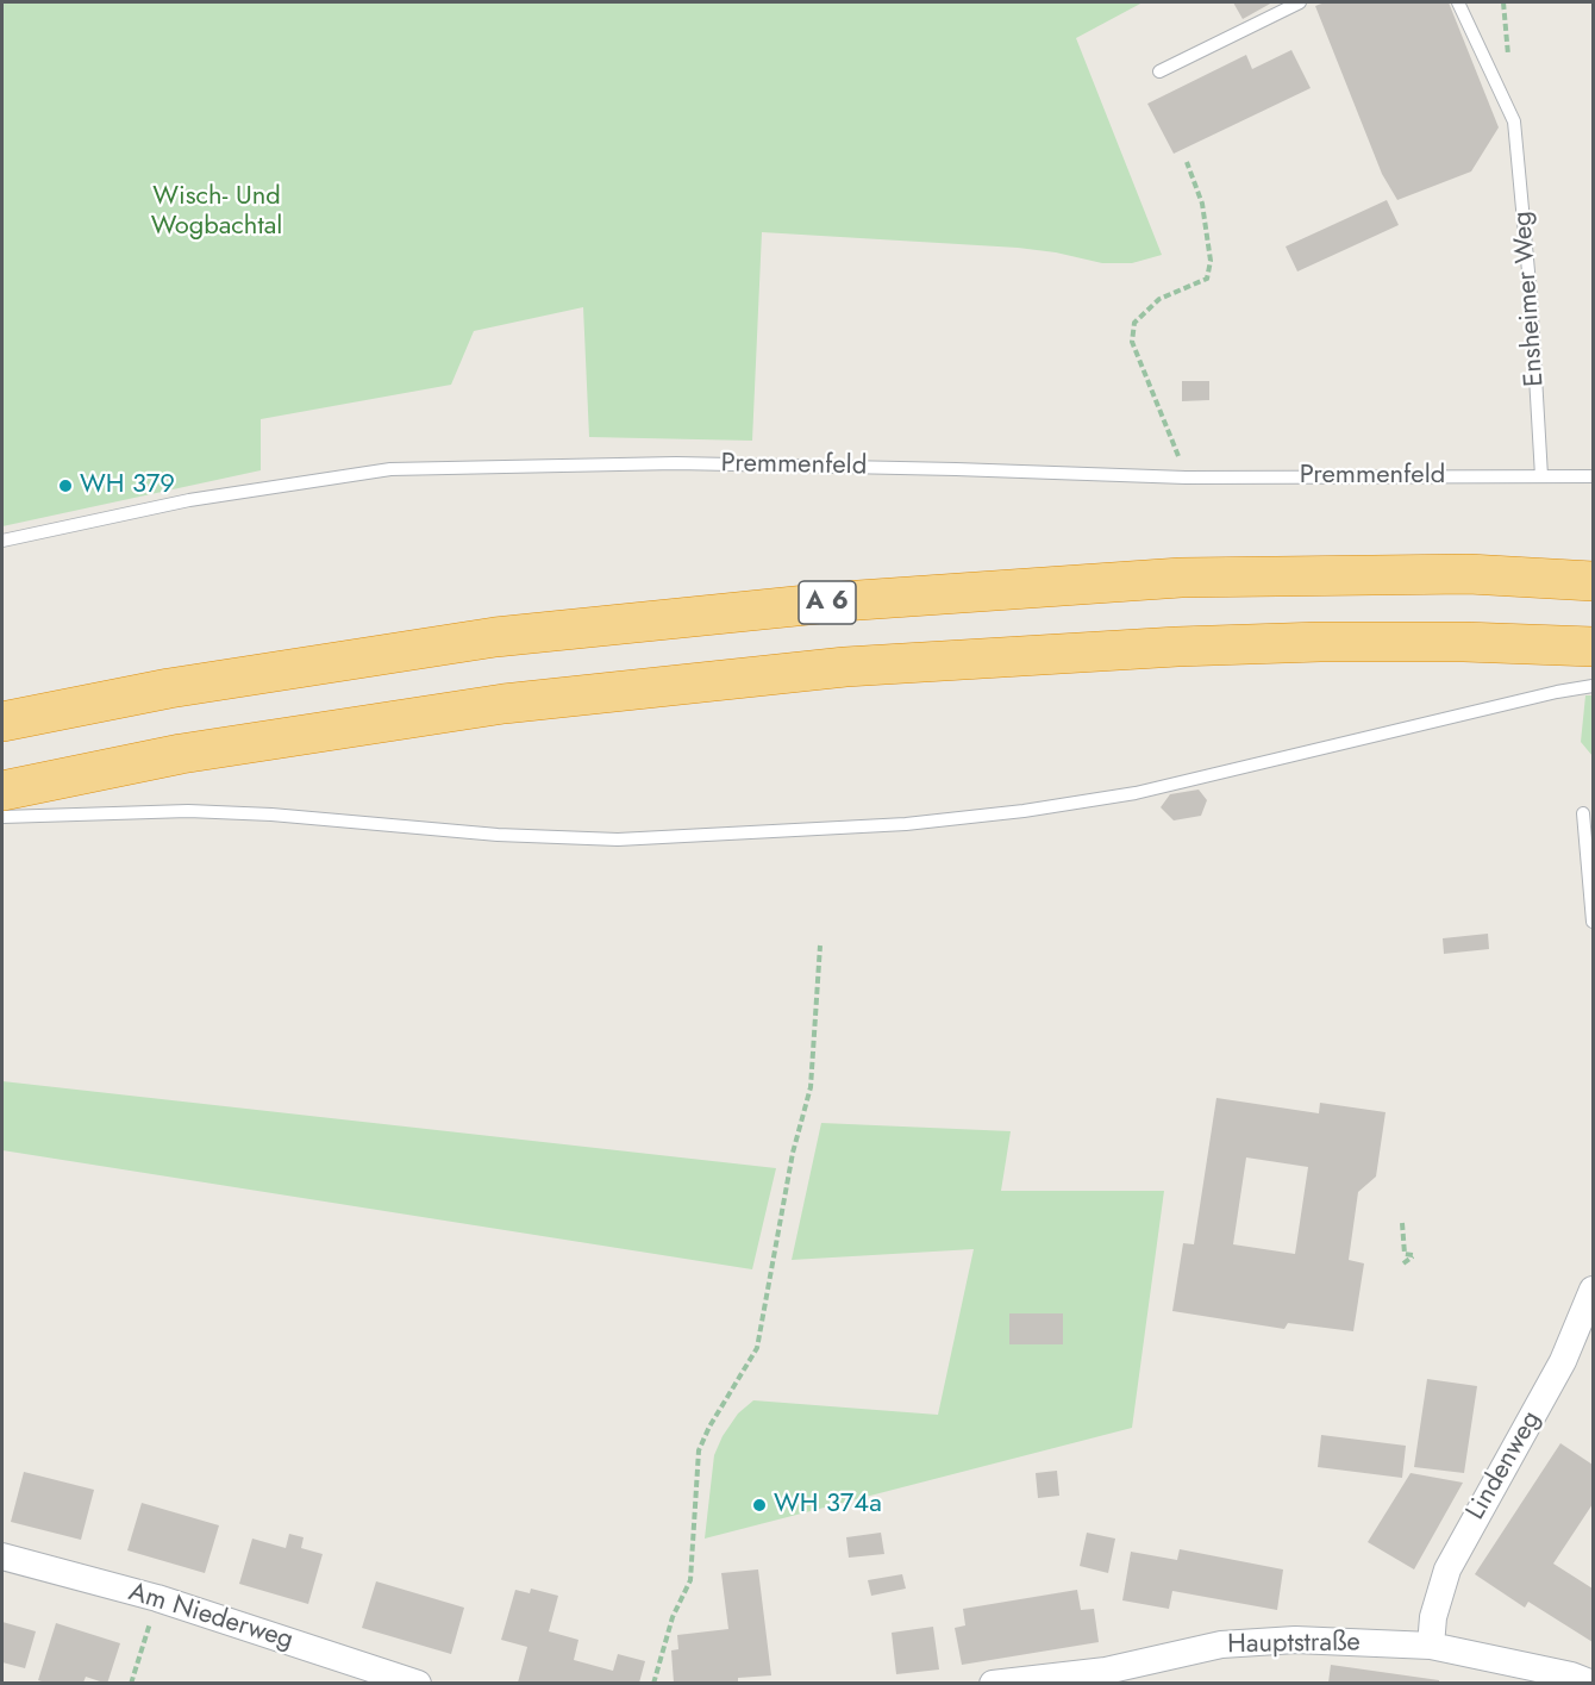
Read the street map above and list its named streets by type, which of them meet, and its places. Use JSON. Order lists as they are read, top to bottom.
{
  "streets": {
    "highway": ["A 6"],
    "street": ["Lindenweg", "Am Niederweg", "Hauptstraße"],
    "lane": ["Ensheimer Weg", "Premmenfeld"]
  },
  "crossings": [
    ["Ensheimer Weg", "Premmenfeld"],
    ["Lindenweg", "Hauptstraße"]
  ],
  "parks": ["Wisch- Und Wogbachtal"],
  "places": ["WH 379", "WH 374a"]
}
